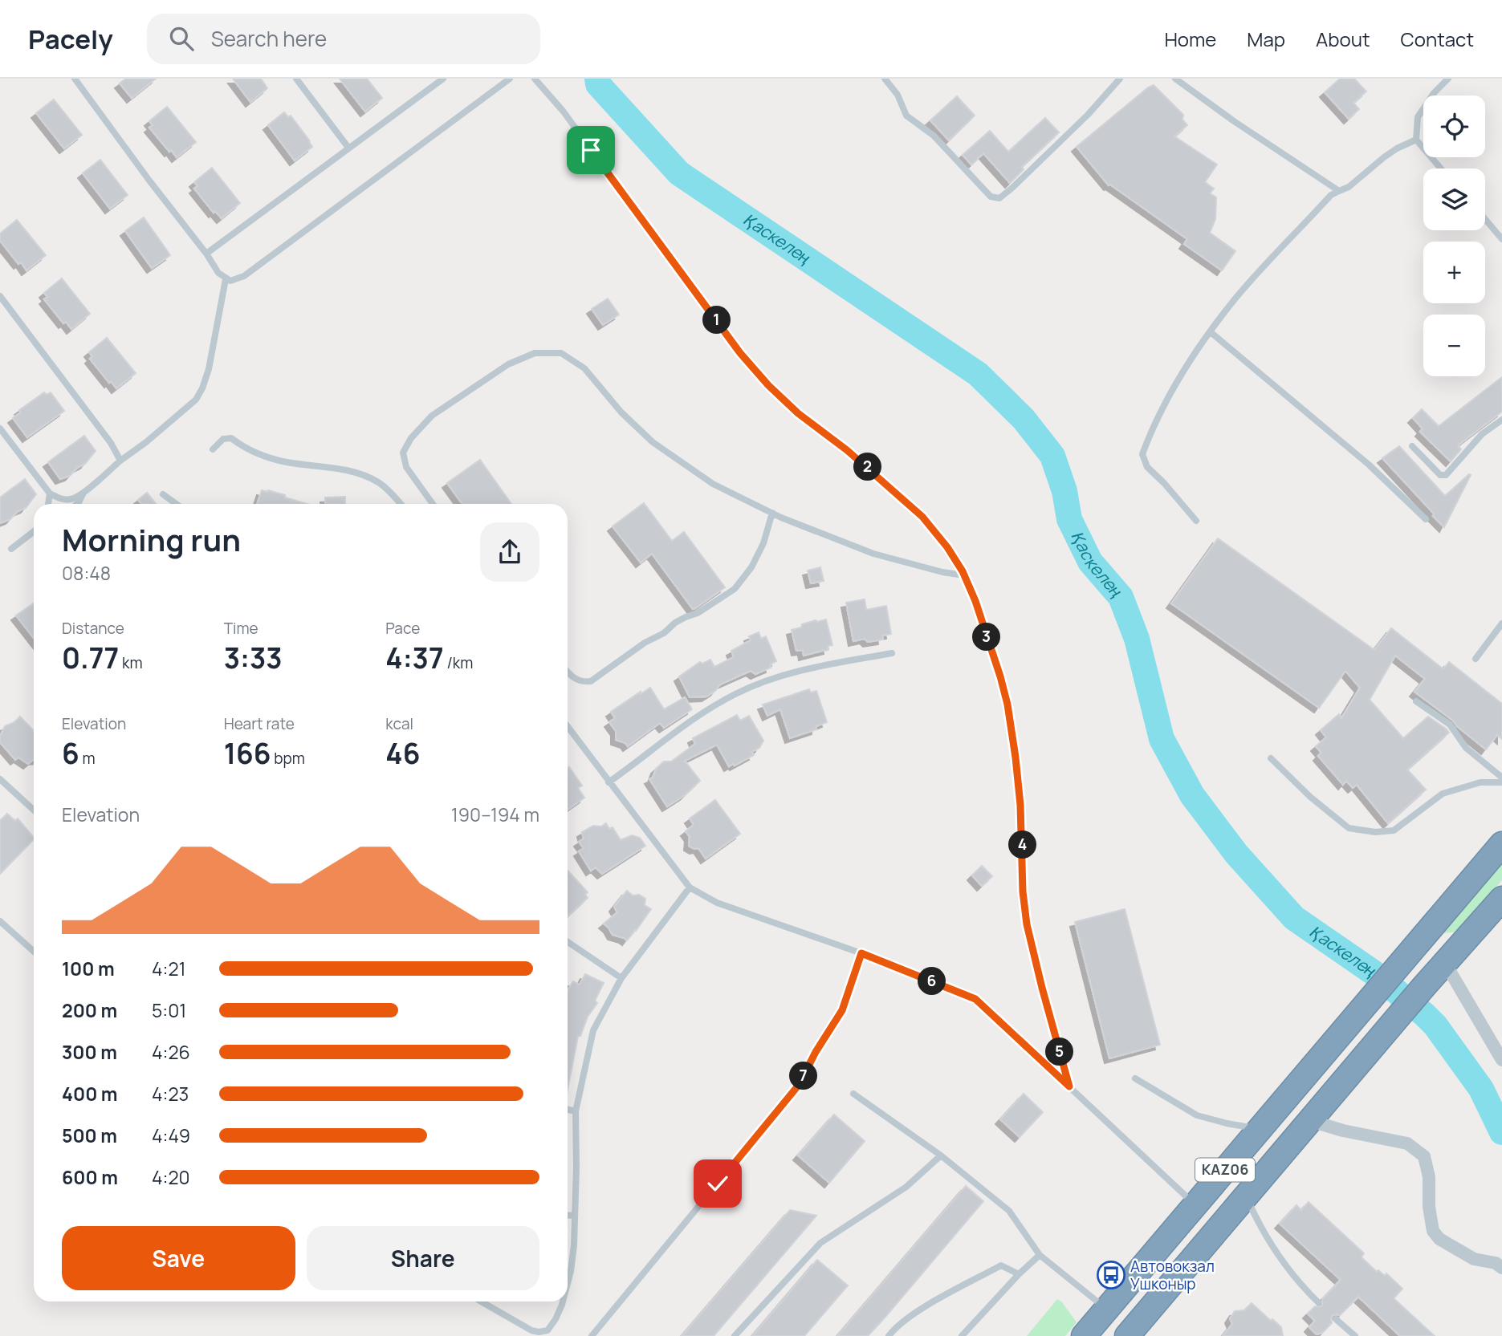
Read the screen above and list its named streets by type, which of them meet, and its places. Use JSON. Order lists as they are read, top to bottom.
{
  "streets": {
    "highway": ["KАZ06"]
  },
  "water": ["Қаскелең"],
  "places": {
    "bus stop": ["Автовокзал Ушконыр"]
  },
  "page": {
    "header": "Pacely",
    "search": "Search here",
    "nav": [
      "Home",
      "Map",
      "About",
      "Contact"
    ],
    "map_buttons": ["+", "−"],
    "pins": [
      "1",
      "2",
      "3",
      "4",
      "6",
      "5",
      "7"
    ],
    "heading": ["Morning run", "08:48"],
    "stats": [
      ["Distance", "0.77 km"],
      ["Time", "3:33"],
      ["Pace", "4:37 /km"],
      ["Elevation", "6 m"],
      ["Heart rate", "166 bpm"],
      ["kcal", "46"]
    ],
    "chart": ["Elevation", "190–194 m"],
    "list": [
      {
        "name": "100 m",
        "note": "4:21"
      },
      {
        "name": "200 m",
        "note": "5:01"
      },
      {
        "name": "300 m",
        "note": "4:26"
      },
      {
        "name": "400 m",
        "note": "4:23"
      },
      {
        "name": "500 m",
        "note": "4:49"
      },
      {
        "name": "600 m",
        "note": "4:20"
      }
    ],
    "buttons": ["Save", "Share"]
  }
}
